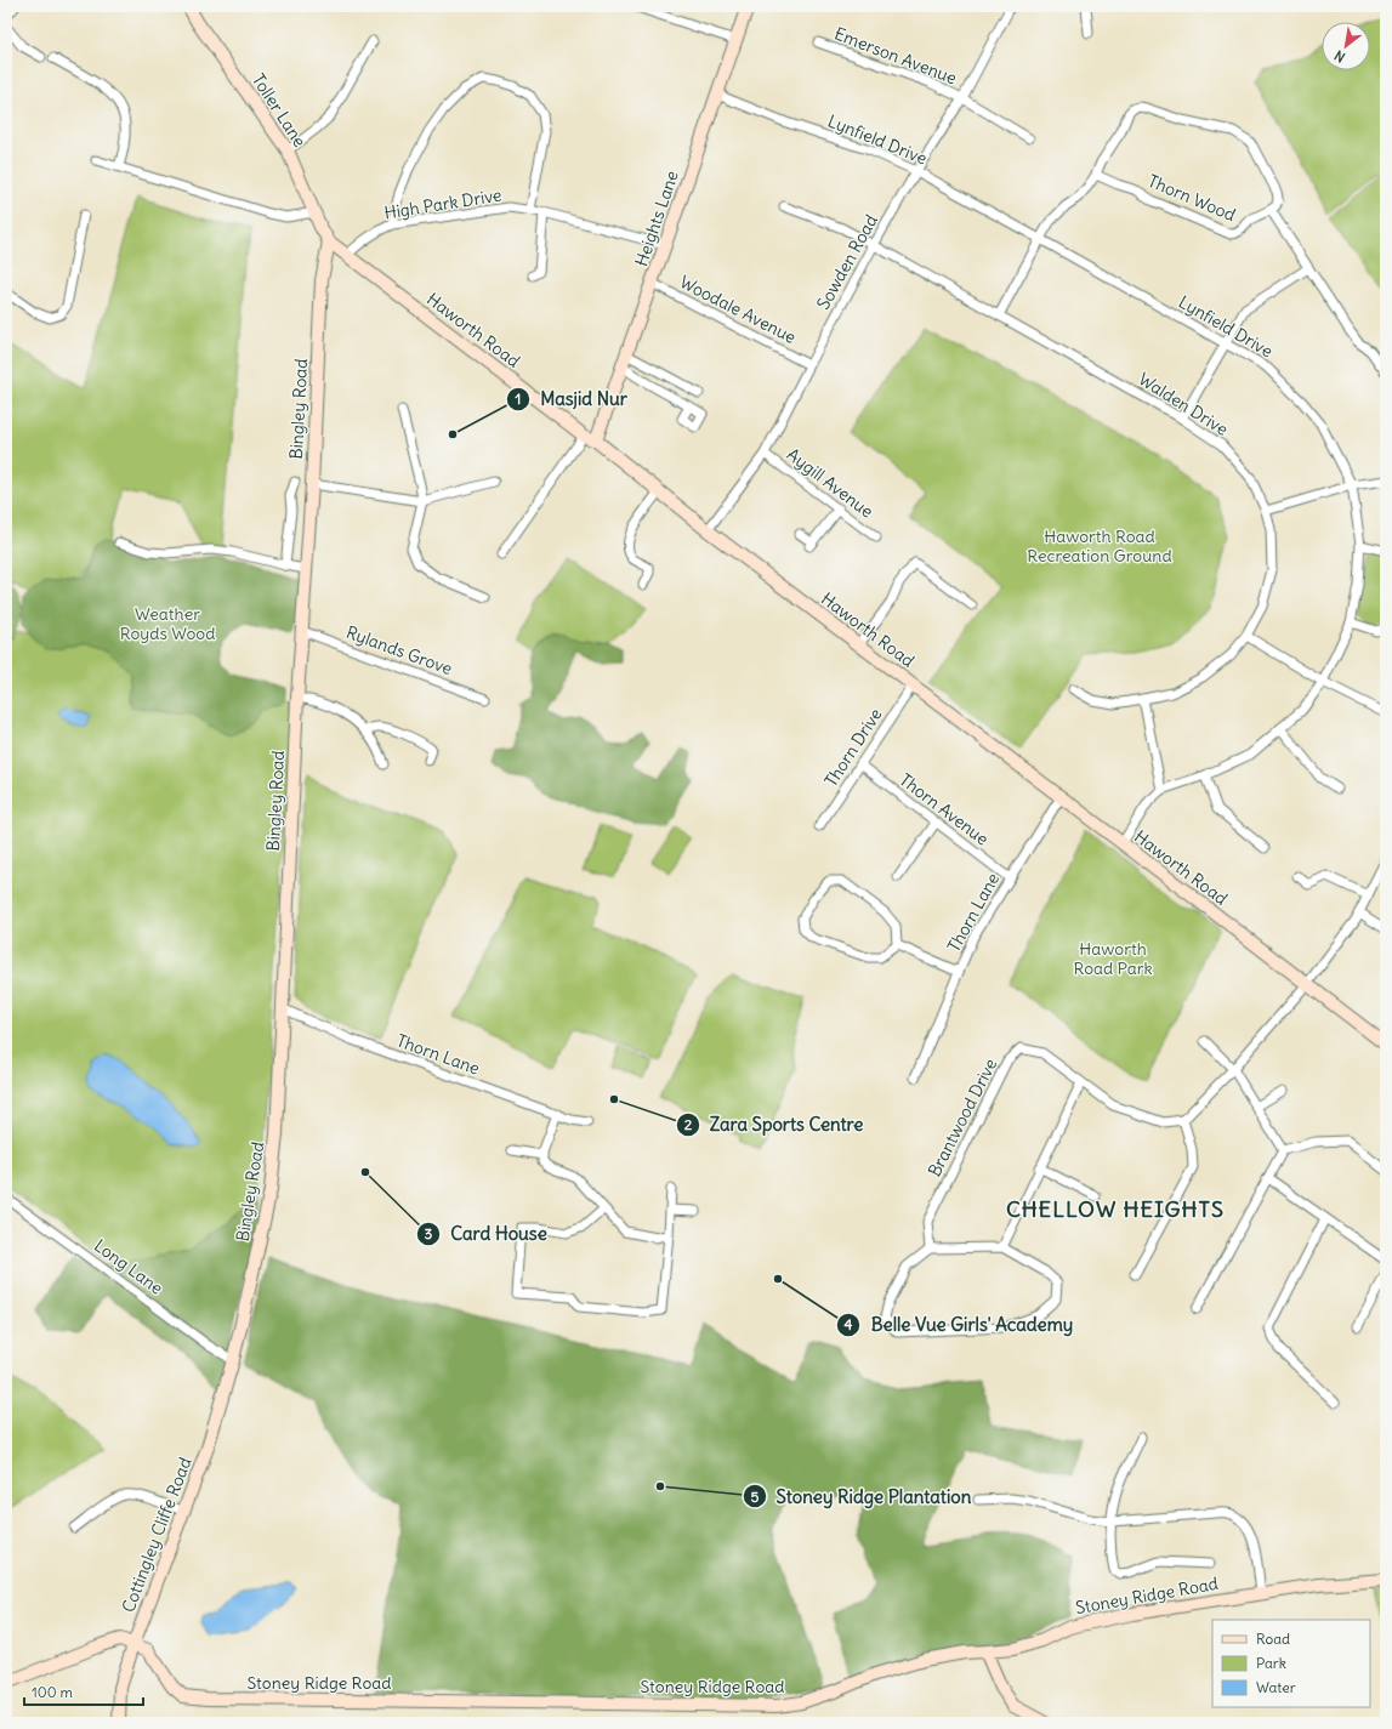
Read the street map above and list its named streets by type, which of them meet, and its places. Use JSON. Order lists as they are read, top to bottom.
{
  "streets": {
    "main road": [
      "Toller Lane",
      "Heights Lane",
      "Haworth Road",
      "Bingley Road",
      "Cottingley Cliffe Road",
      "Stoney Ridge Road"
    ],
    "street": [
      "Emerson Avenue",
      "Lynfield Drive",
      "Thorn Wood",
      "High Park Drive",
      "Sowden Road",
      "Woodale Avenue",
      "Walden Drive",
      "Aygill Avenue",
      "Rylands Grove",
      "Thorn Drive",
      "Thorn Avenue",
      "Thorn Lane",
      "Brantwood Drive",
      "Long Lane"
    ]
  },
  "crossings": [
    ["Emerson Avenue", "Sowden Road"],
    ["Toller Lane", "Haworth Road"],
    ["Toller Lane", "Bingley Road"],
    ["Lynfield Drive", "Heights Lane"],
    ["Lynfield Drive", "Sowden Road"],
    ["Lynfield Drive", "Haworth Road"],
    ["High Park Drive", "Heights Lane"],
    ["High Park Drive", "Haworth Road"],
    ["Heights Lane", "Woodale Avenue"],
    ["Heights Lane", "Haworth Road"],
    ["Sowden Road", "Woodale Avenue"],
    ["Sowden Road", "Haworth Road"],
    ["Sowden Road", "Walden Drive"],
    ["Sowden Road", "Aygill Avenue"],
    ["Haworth Road", "Bingley Road"],
    ["Haworth Road", "Thorn Drive"],
    ["Haworth Road", "Thorn Lane"],
    ["Bingley Road", "Rylands Grove"],
    ["Bingley Road", "Thorn Lane"],
    ["Bingley Road", "Long Lane"],
    ["Bingley Road", "Cottingley Cliffe Road"],
    ["Thorn Drive", "Thorn Avenue"],
    ["Thorn Avenue", "Thorn Lane"],
    ["Long Lane", "Cottingley Cliffe Road"],
    ["Cottingley Cliffe Road", "Stoney Ridge Road"]
  ],
  "districts": ["CHELLOW HEIGHTS"],
  "parks": ["Haworth Road Recreation Ground", "Weather Royds Wood", "Haworth Road Park"],
  "places": [
    "Masjid Nur",
    "Zara Sports Centre",
    "Card House",
    "Belle Vue Girls' Academy",
    "Stoney Ridge Plantation"
  ],
  "legend": ["Road", "Park", "Water"],
  "scale_bar": "100 m",
  "north": "bottom left"
}
